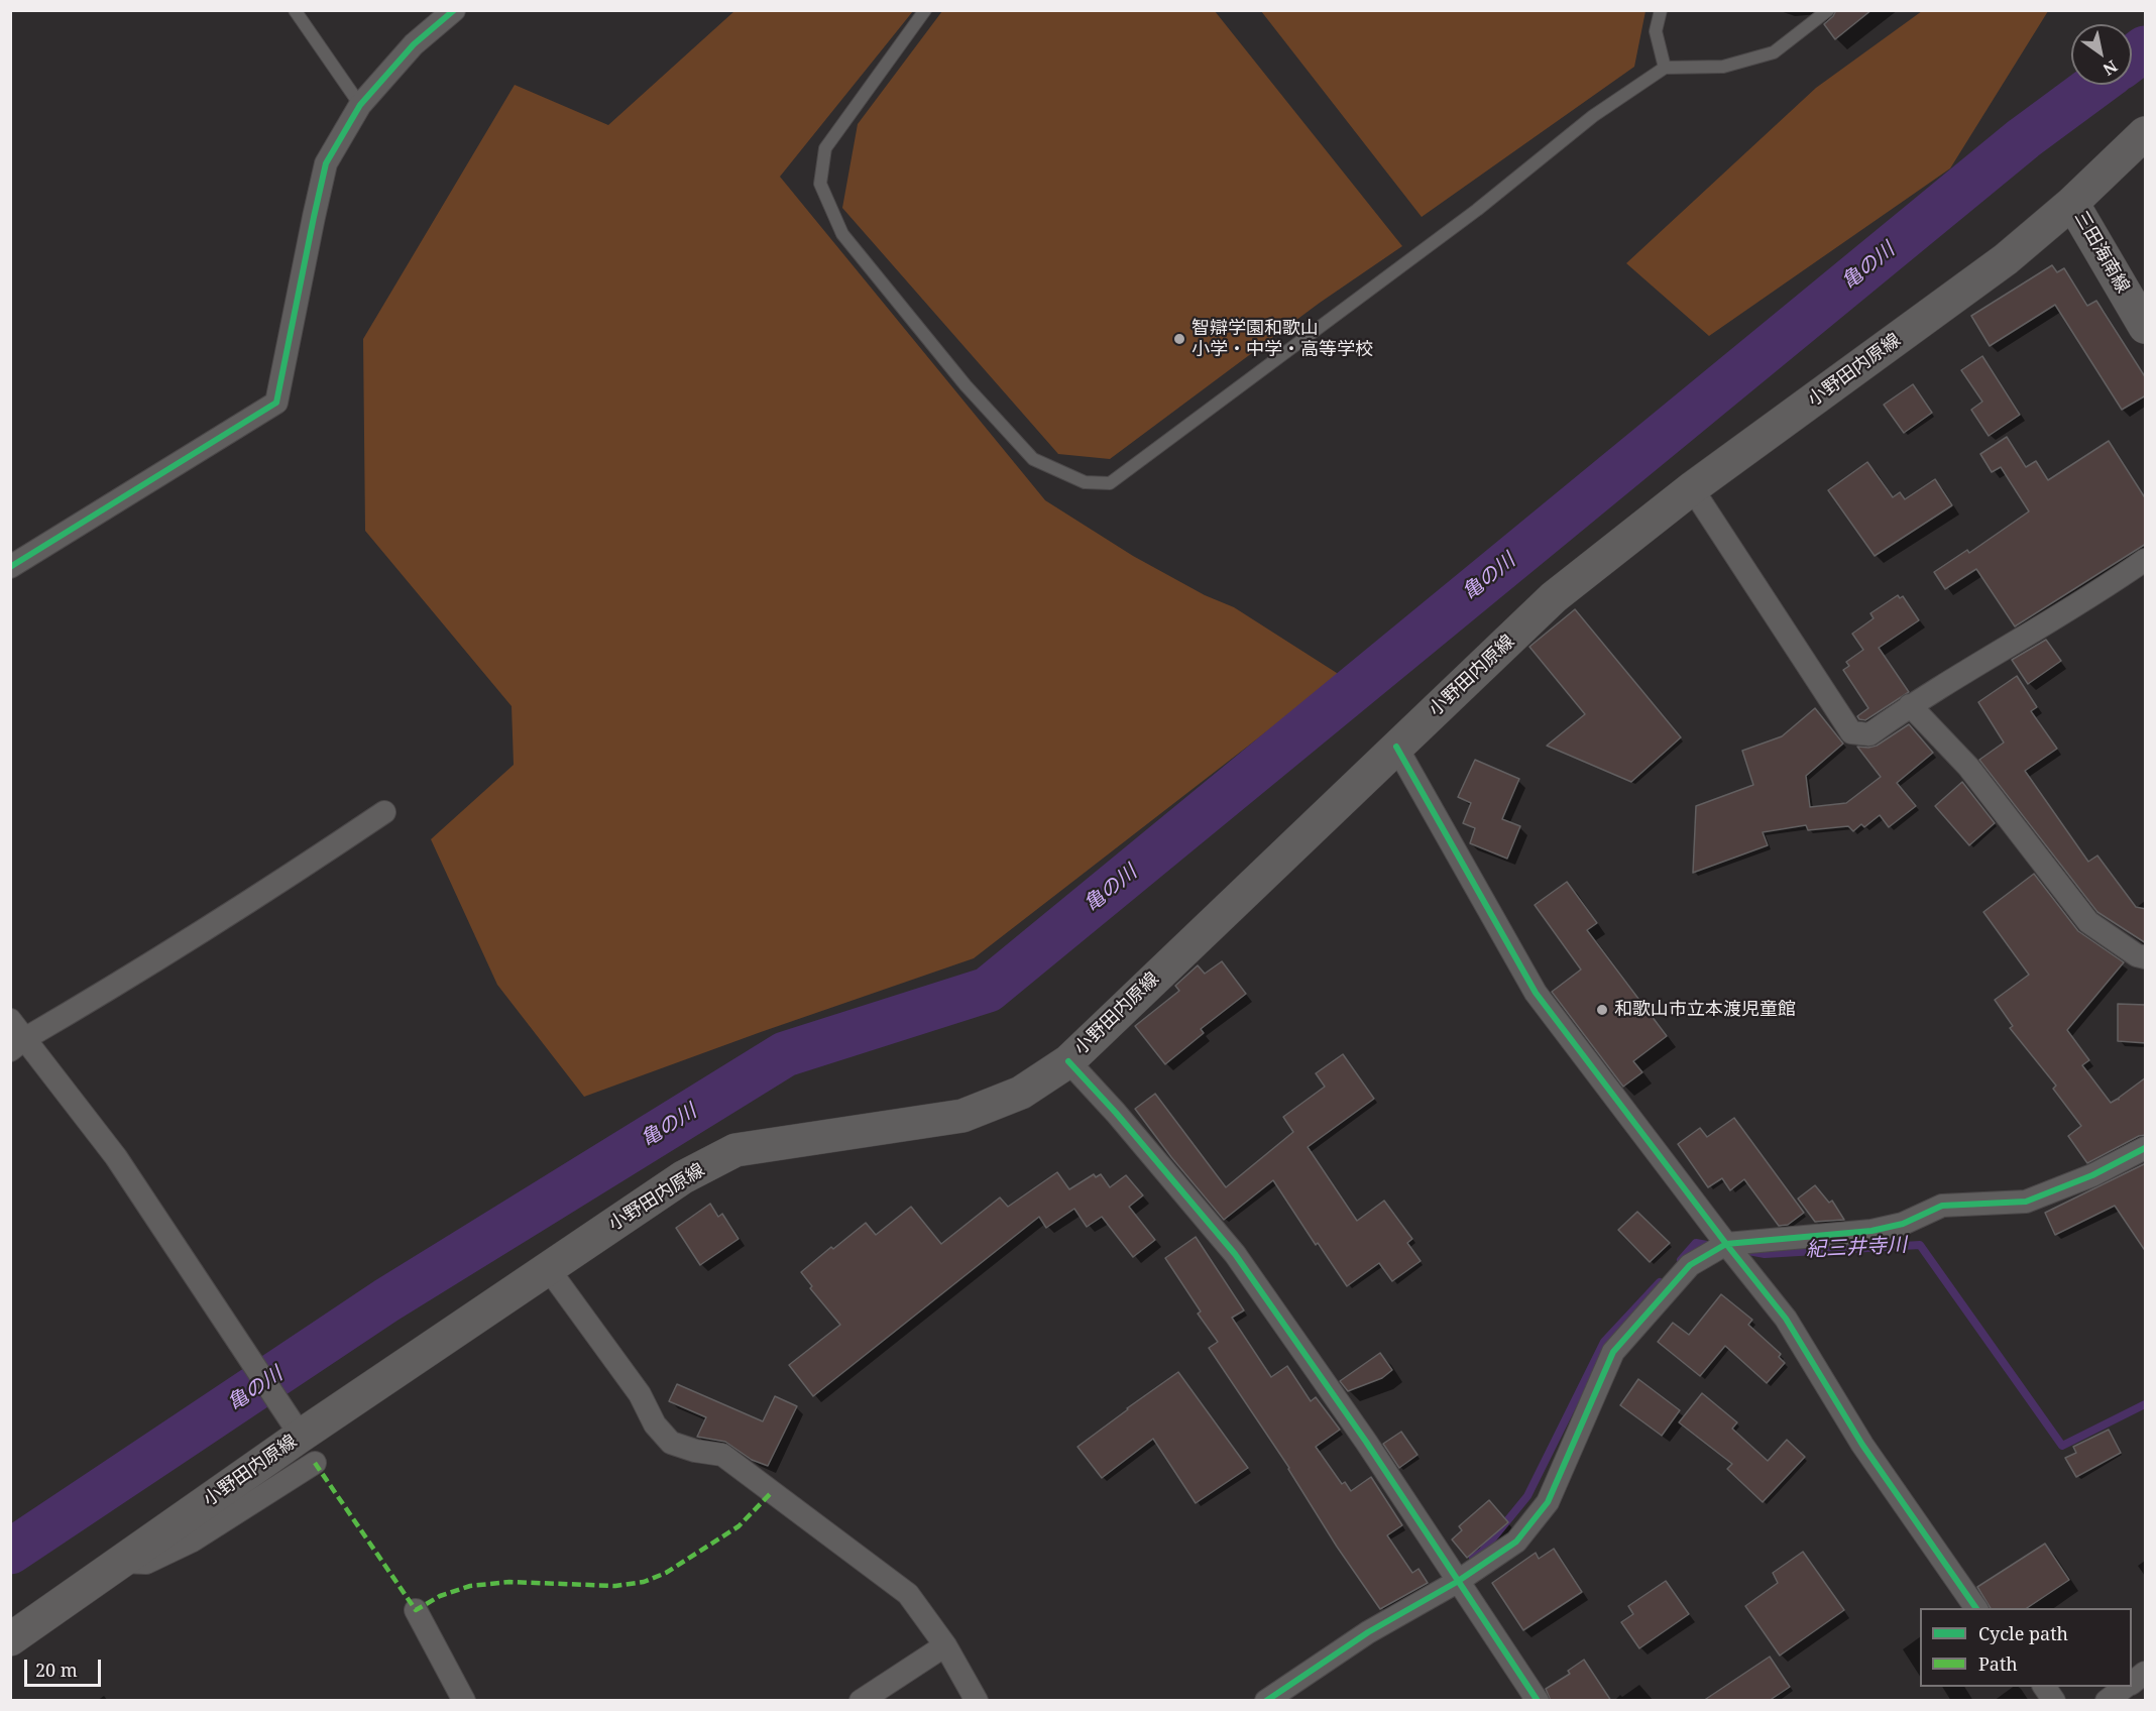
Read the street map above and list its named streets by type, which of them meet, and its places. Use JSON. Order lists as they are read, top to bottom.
{
  "streets": {
    "main road": ["三田海南線", "小野田内原線"]
  },
  "crossings": [
    ["三田海南線", "小野田内原線"]
  ],
  "water": ["亀の川", "紀三井寺川"],
  "places": ["智辯学園和歌山 小学・中学・高等学校", "和歌山市立本渡児童館"],
  "legend": ["Cycle path", "Path"],
  "scale_bar": "20 m",
  "north": "bottom right"
}
